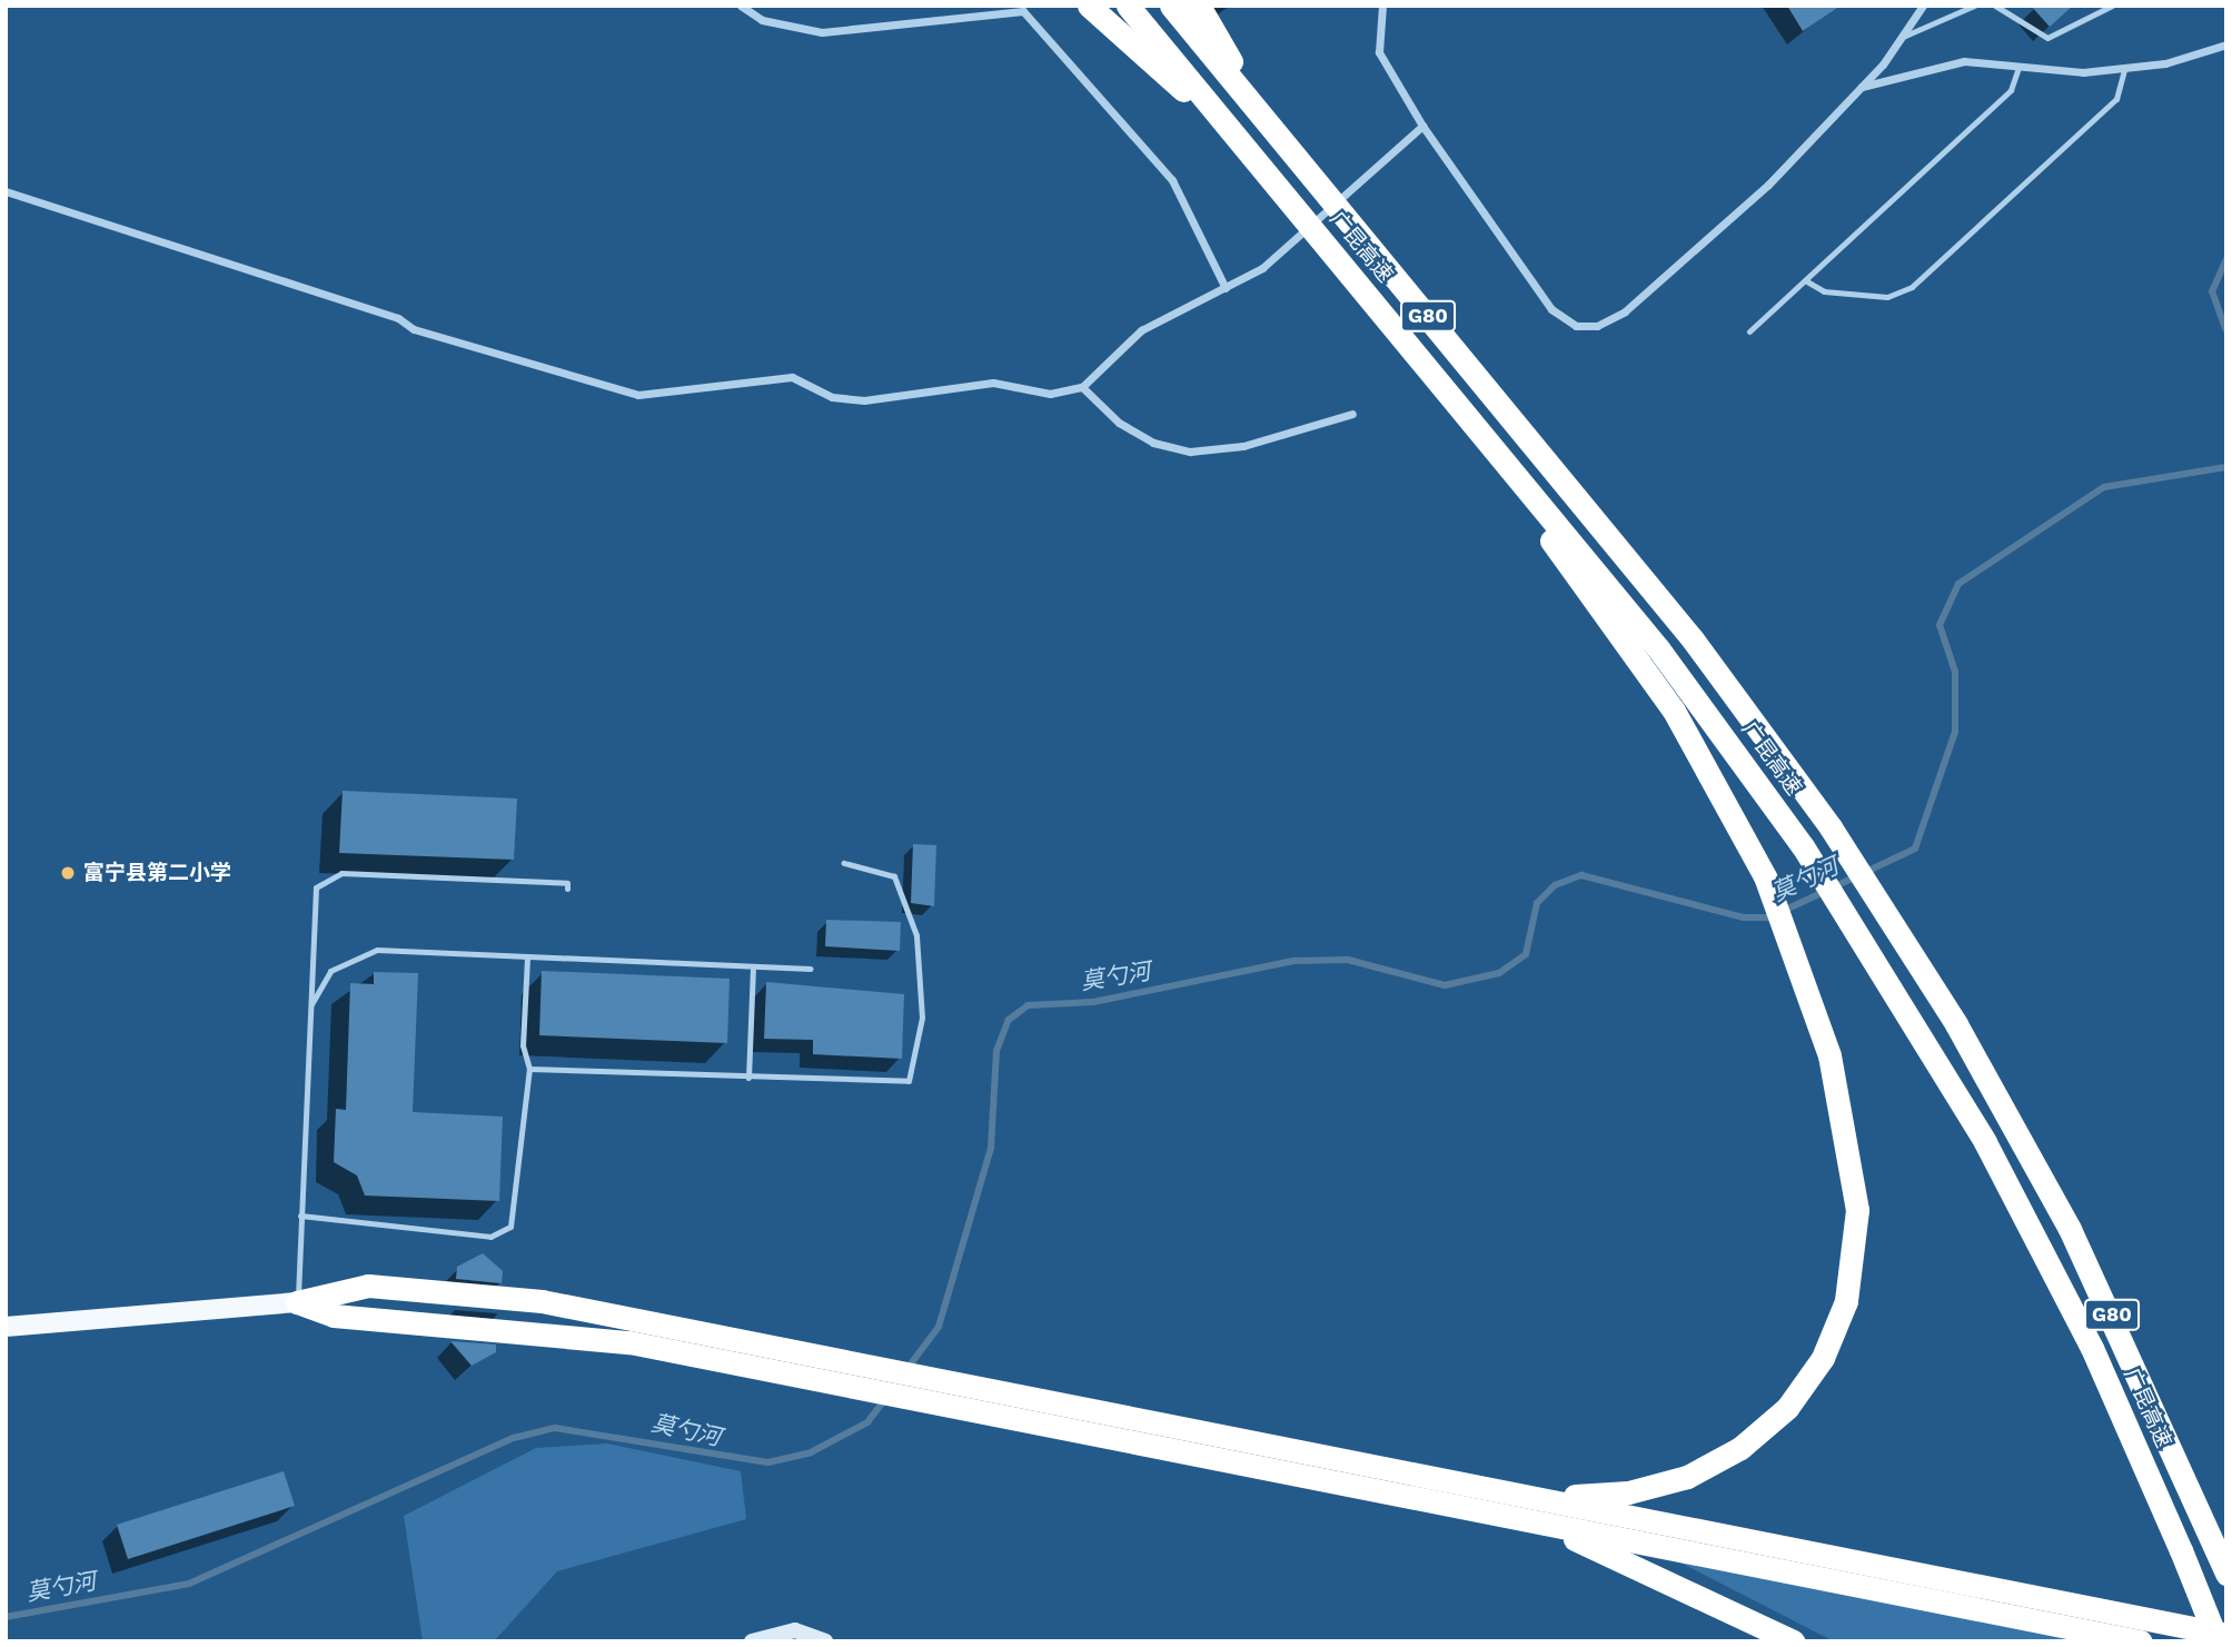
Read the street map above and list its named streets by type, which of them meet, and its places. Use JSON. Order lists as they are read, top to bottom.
{
  "streets": {
    "highway": ["广昆高速", "G80"]
  },
  "water": ["莫勺河"],
  "places": ["富宁县第二小学"]
}
